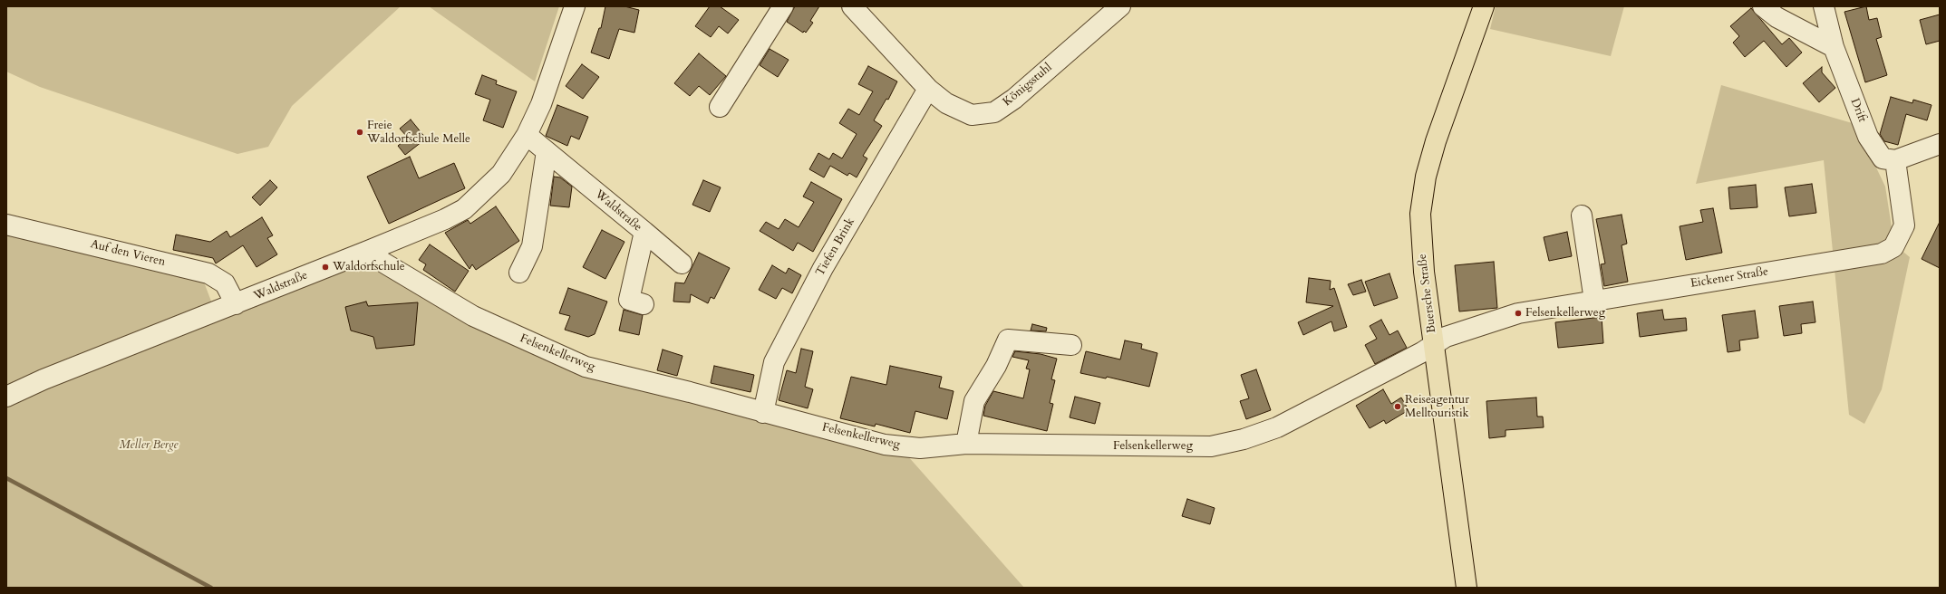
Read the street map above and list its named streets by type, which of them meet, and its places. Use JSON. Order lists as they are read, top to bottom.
{
  "streets": {
    "main road": ["Buersche Straße"],
    "street": [
      "Königsstuhl",
      "Drift",
      "Waldstraße",
      "Tiefen Brink",
      "Auf den Vieren",
      "Eickener Straße",
      "Felsenkellerweg"
    ]
  },
  "crossings": [
    ["Königsstuhl", "Tiefen Brink"],
    ["Drift", "Eickener Straße"],
    ["Waldstraße", "Auf den Vieren"],
    ["Waldstraße", "Felsenkellerweg"],
    ["Tiefen Brink", "Felsenkellerweg"],
    ["Eickener Straße", "Buersche Straße"],
    ["Eickener Straße", "Felsenkellerweg"],
    ["Buersche Straße", "Felsenkellerweg"]
  ],
  "parks": ["Meller Berge"],
  "places": [
    "Freie Waldorfschule Melle",
    "Waldorfschule",
    "Felsenkellerweg",
    "Reiseagentur Melltouristik"
  ]
}
